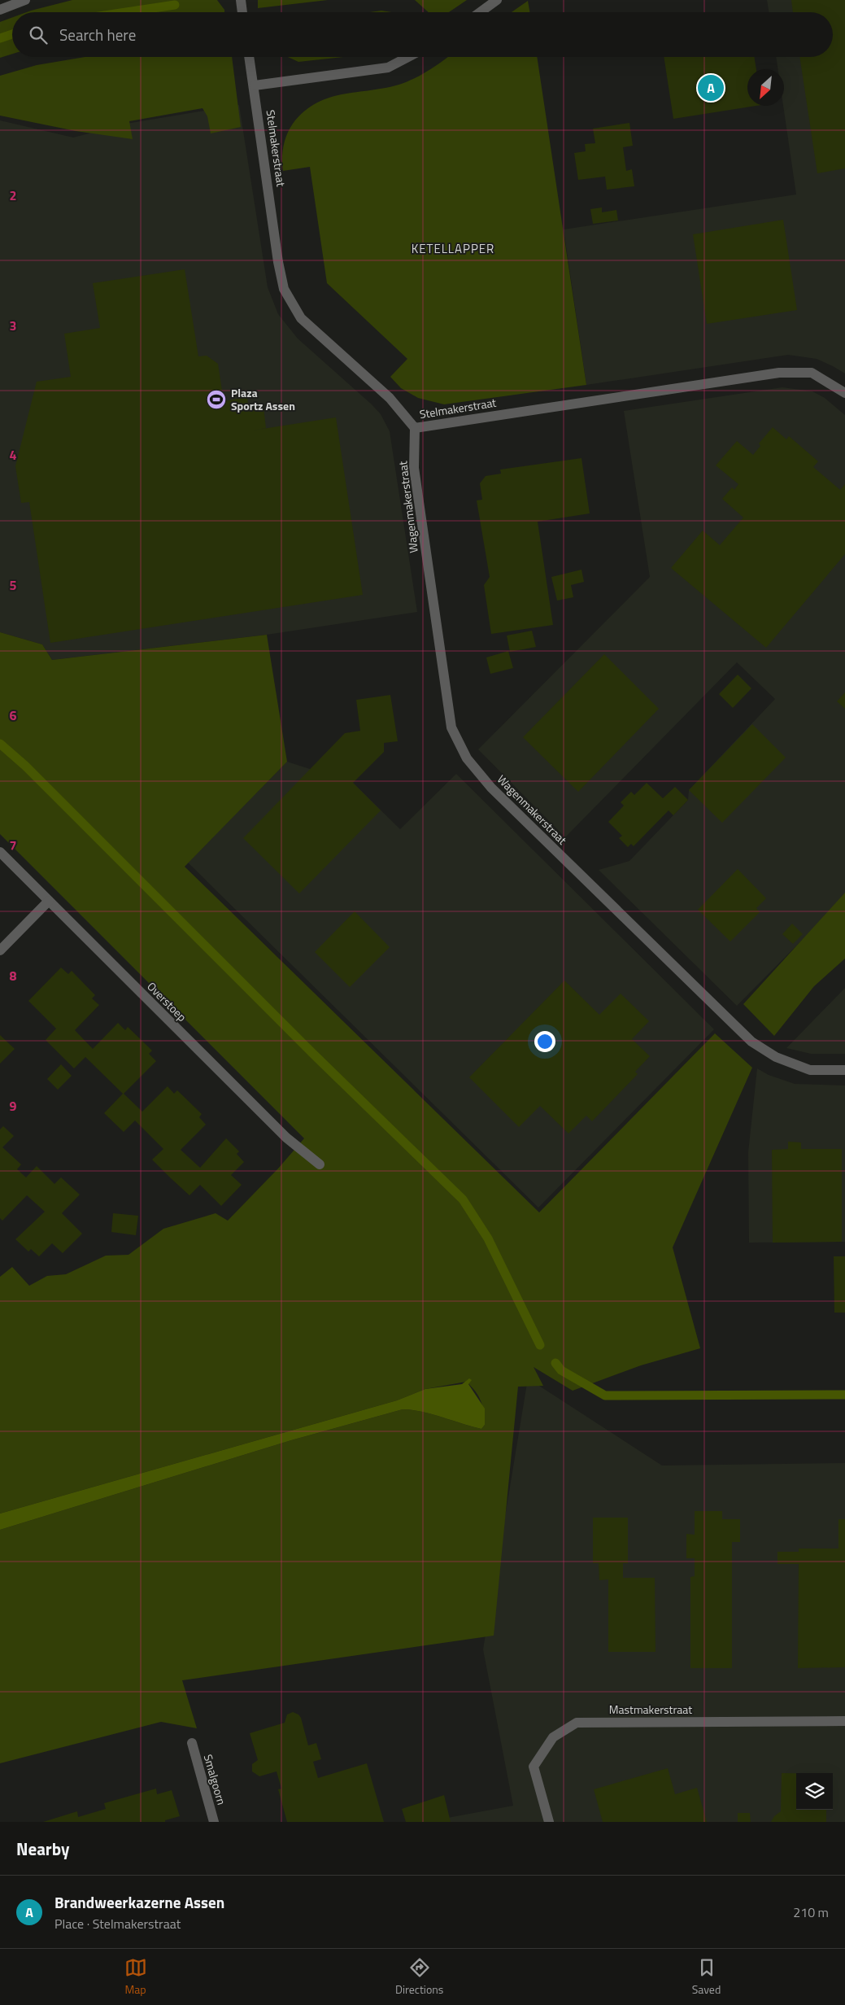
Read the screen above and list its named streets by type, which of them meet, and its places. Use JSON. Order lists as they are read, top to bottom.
{
  "streets": {
    "street": [
      "Stelmakerstraat",
      "Wagenmakerstraat",
      "Overstoep",
      "Mastmakerstraat",
      "Smalgoorn"
    ]
  },
  "crossings": [
    ["Stelmakerstraat", "Wagenmakerstraat"]
  ],
  "districts": ["KETELLAPPER"],
  "places": {
    "sports": ["Plaza Sportz Assen"]
  },
  "north": "bottom left",
  "page": {
    "search": "Search here",
    "pins": "A",
    "heading": "Nearby",
    "list": [
      {
        "mark": "A",
        "name": "Brandweerkazerne Assen",
        "note": "Place · Stelmakerstraat",
        "value": "210 m"
      }
    ],
    "nav": ["Map", "Directions", "Saved"]
  },
  "grid": {
    "rows": [
      "2",
      "3",
      "4",
      "5",
      "6",
      "7",
      "8",
      "9"
    ]
  }
}
